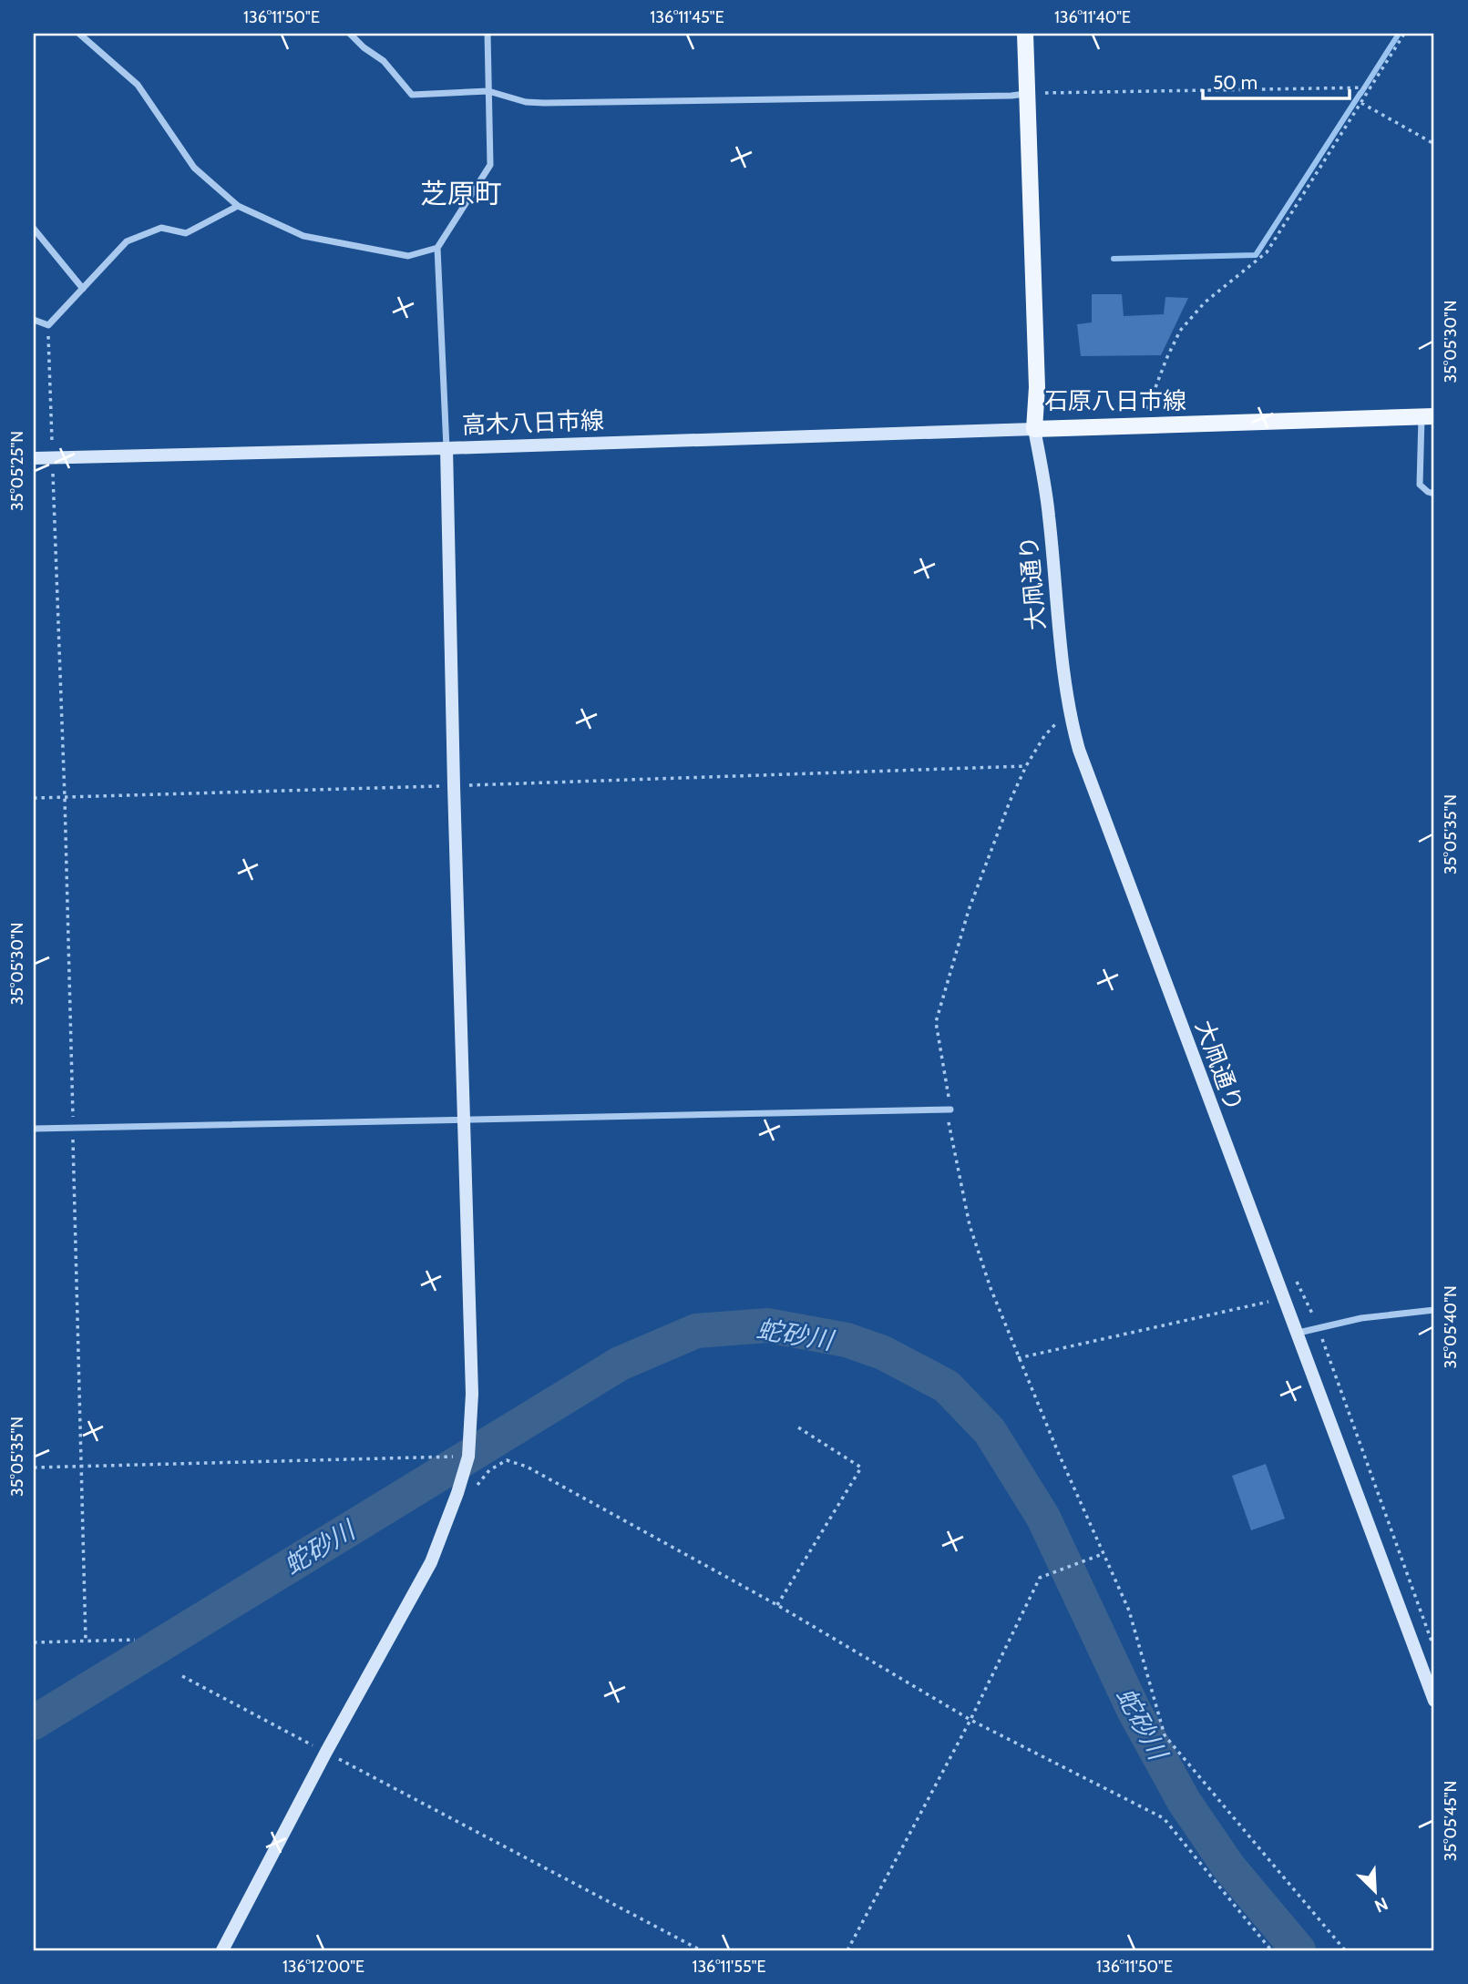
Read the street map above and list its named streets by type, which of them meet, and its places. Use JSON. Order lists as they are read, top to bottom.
{
  "streets": {
    "main road": ["石原八日市線"],
    "street": ["高木八日市線", "大凧通り"]
  },
  "crossings": [
    ["石原八日市線", "高木八日市線"],
    ["石原八日市線", "大凧通り"],
    ["高木八日市線", "大凧通り"]
  ],
  "districts": ["芝原町"],
  "water": ["蛇砂川"],
  "scale_bar": "50 m",
  "north": "bottom right",
  "coordinates": [
    "136°11'50\"E",
    "136°11'45\"E",
    "136°11'40\"E",
    "35°05'30\"N",
    "35°05'25\"N",
    "35°05'35\"N",
    "35°05'40\"N",
    "35°05'45\"N",
    "136°12'00\"E",
    "136°11'55\"E"
  ]
}
